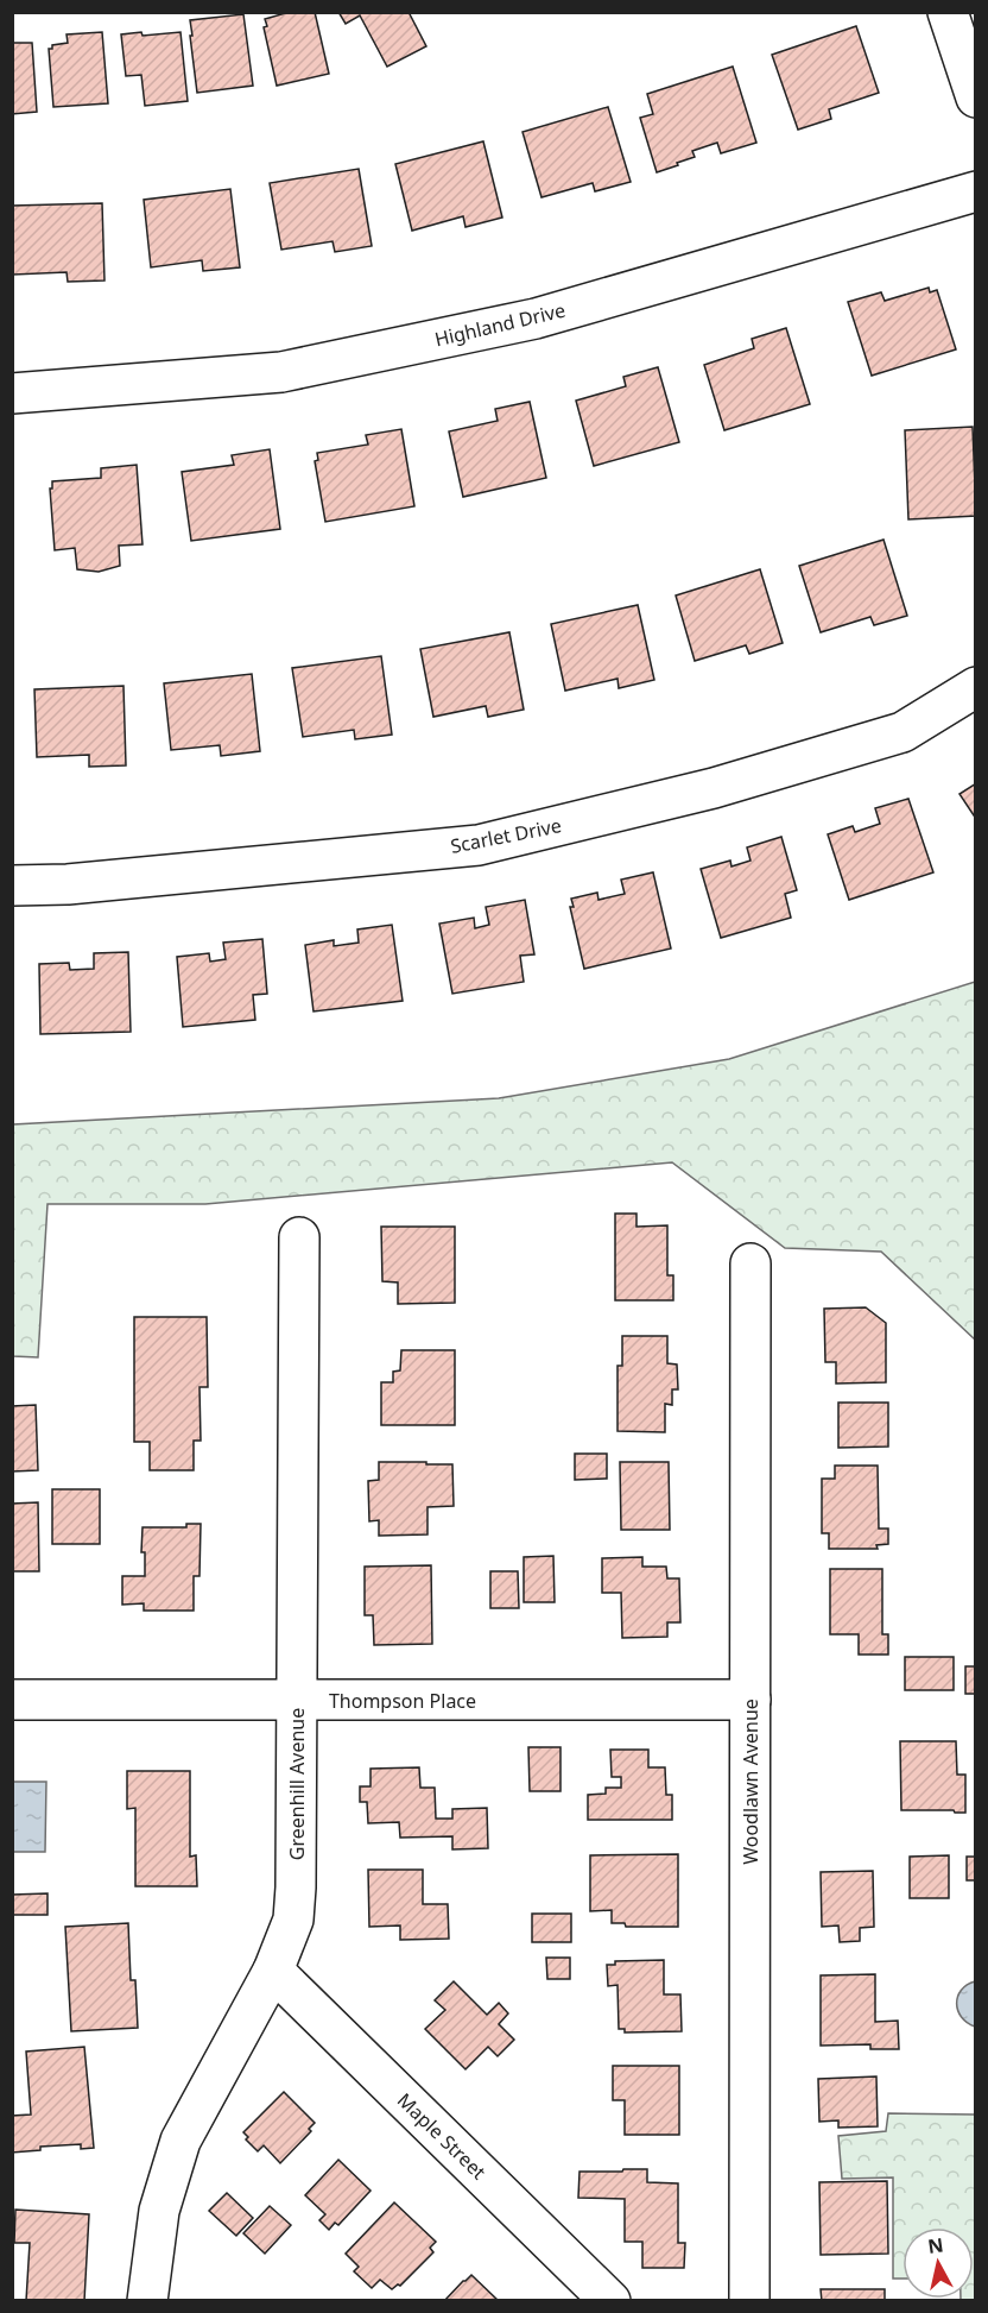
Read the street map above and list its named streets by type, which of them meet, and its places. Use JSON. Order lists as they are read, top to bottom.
{
  "streets": {
    "street": [
      "Highland Drive",
      "Scarlet Drive",
      "Thompson Place",
      "Woodlawn Avenue",
      "Greenhill Avenue",
      "Maple Street"
    ]
  },
  "crossings": [
    ["Thompson Place", "Woodlawn Avenue"],
    ["Thompson Place", "Greenhill Avenue"],
    ["Greenhill Avenue", "Maple Street"]
  ],
  "north": "top"
}
